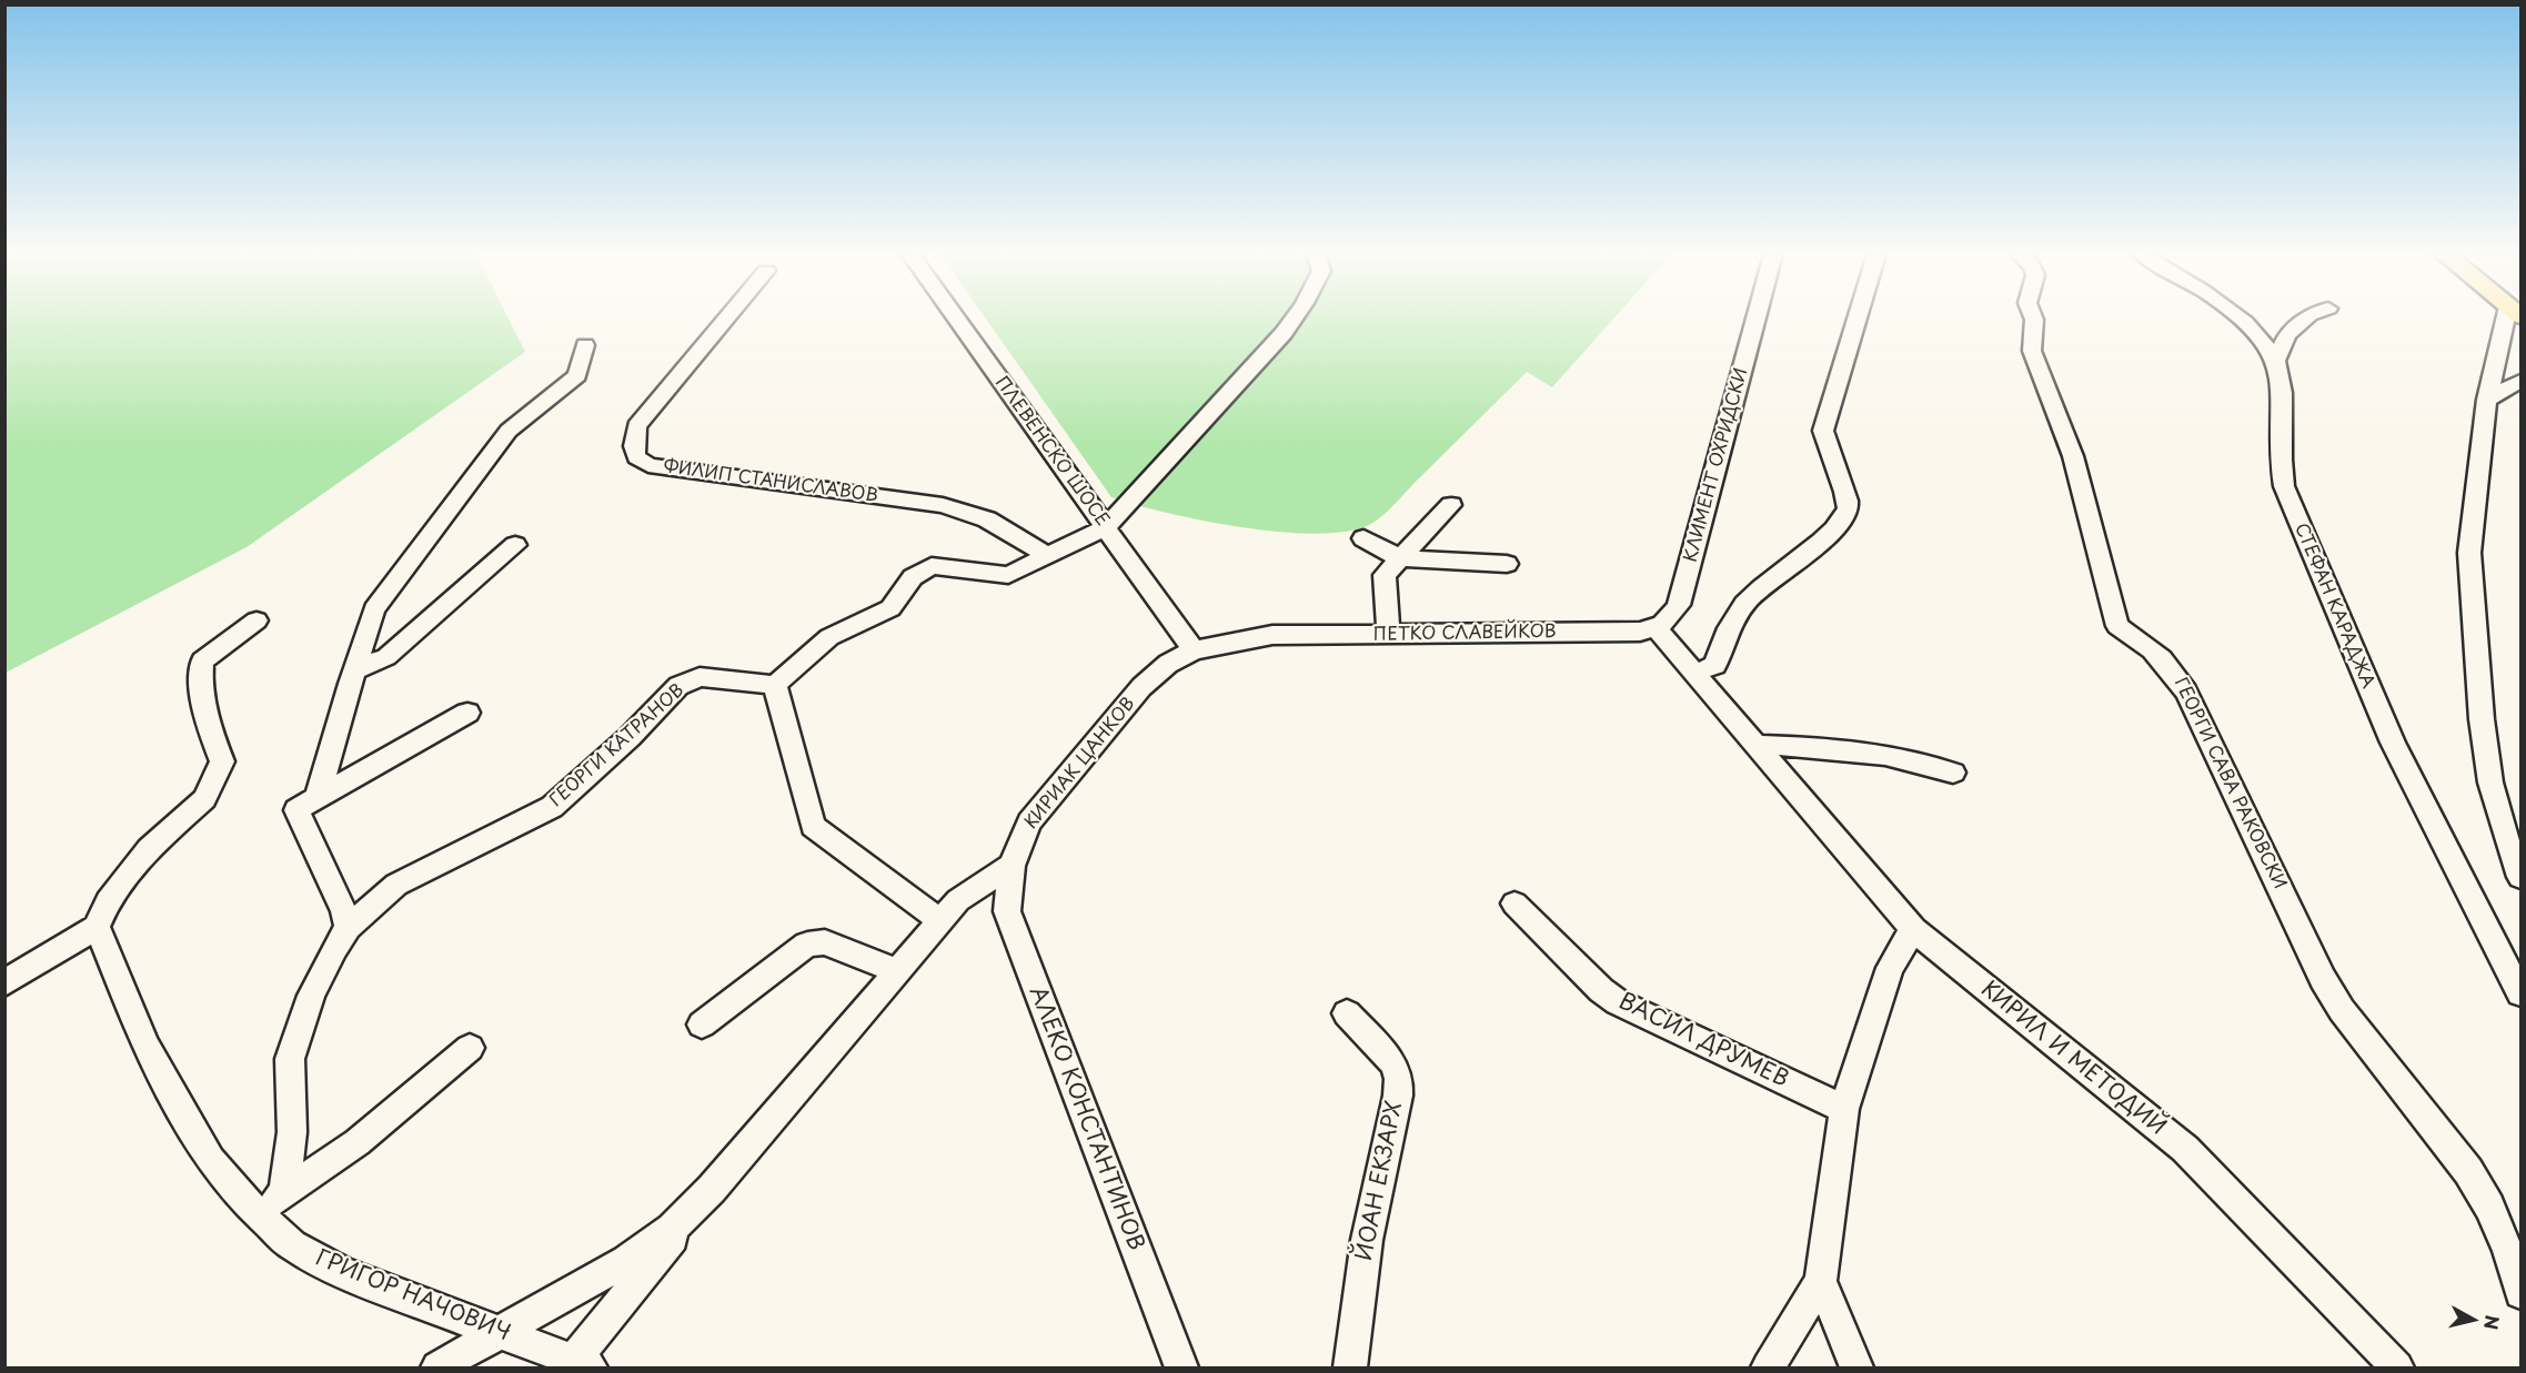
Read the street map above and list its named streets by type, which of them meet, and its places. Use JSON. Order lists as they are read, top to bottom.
{
  "streets": {
    "street": [
      "ПЛЕВЕНСКО ШОСЕ",
      "КЛИМЕНТ ОХРИДСКИ",
      "ФИЛИП СТАНИСЛАВОВ",
      "СТЕФАН КАРАДЖА",
      "ПЕТКО СЛАВЕЙКОВ",
      "ГЕОРГИ КАТРАНОВ",
      "КИРИАК ЦАНКОВ",
      "ГЕОРГИ САВА РАКОВСКИ",
      "ВАСИЛ ДРУМЕВ",
      "КИРИЛ И МЕТОДИЙ",
      "АЛЕКО КОНСТАНТИНОВ",
      "ЙОАН ЕКЗАРХ",
      "ГРИГОР НАЧОВИЧ"
    ]
  },
  "crossings": [
    ["ПЛЕВЕНСКО ШОСЕ", "КИРИАК ЦАНКОВ"],
    ["КЛИМЕНТ ОХРИДСКИ", "ПЕТКО СЛАВЕЙКОВ"],
    ["КЛИМЕНТ ОХРИДСКИ", "КИРИЛ И МЕТОДИЙ"],
    ["ПЕТКО СЛАВЕЙКОВ", "КИРИАК ЦАНКОВ"],
    ["ПЕТКО СЛАВЕЙКОВ", "КИРИЛ И МЕТОДИЙ"],
    ["КИРИАК ЦАНКОВ", "АЛЕКО КОНСТАНТИНОВ"]
  ],
  "north": "right"
}
